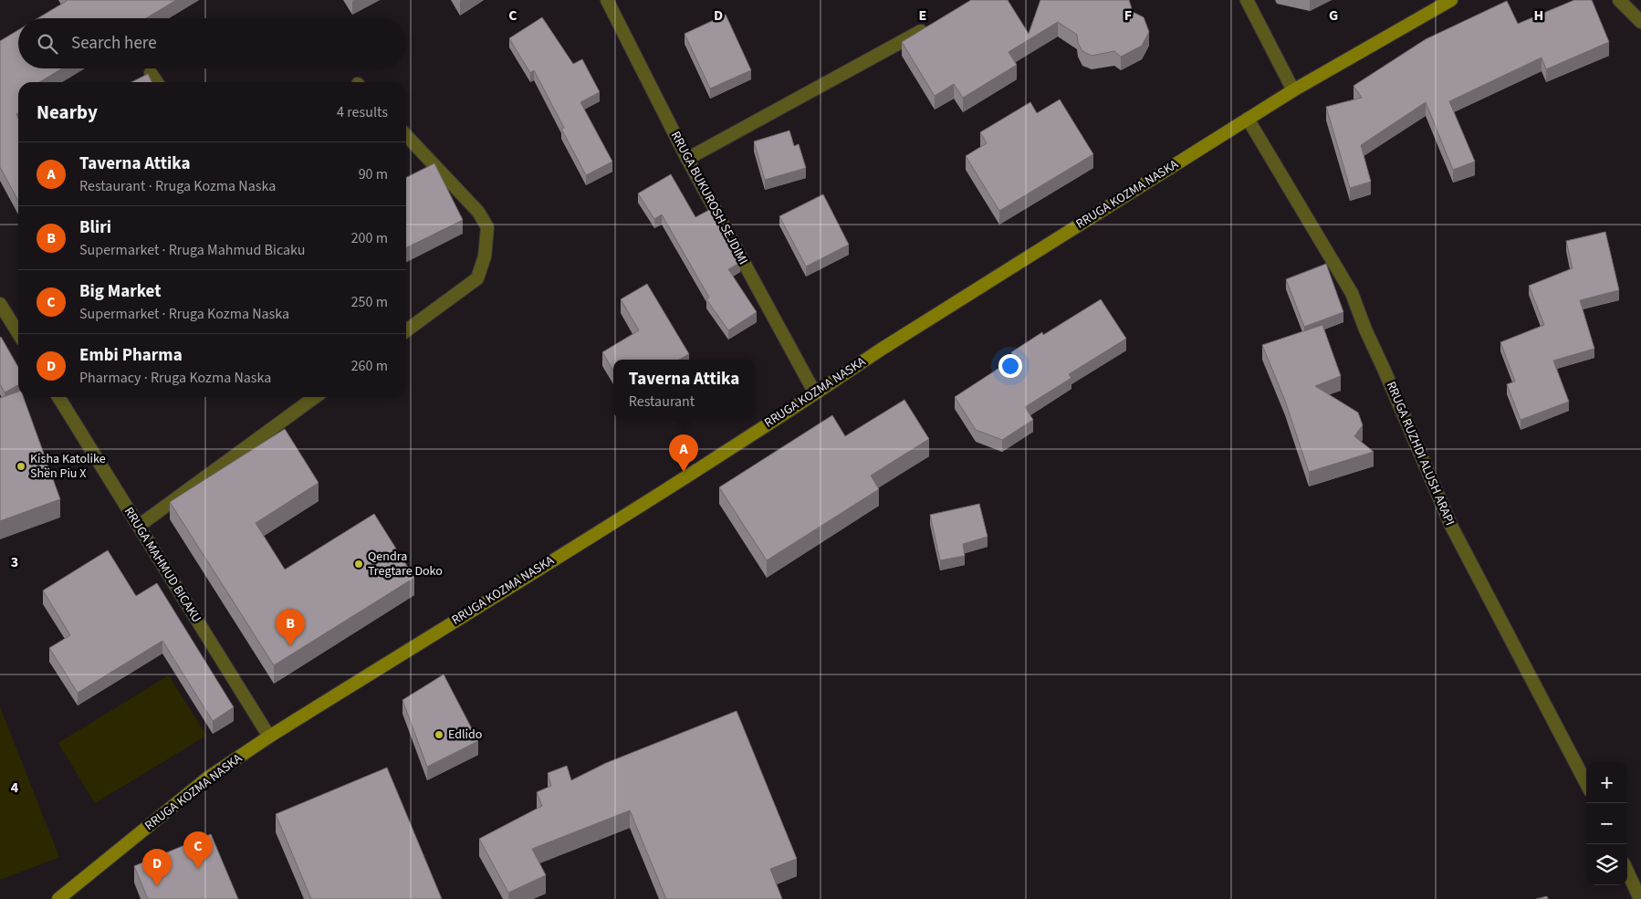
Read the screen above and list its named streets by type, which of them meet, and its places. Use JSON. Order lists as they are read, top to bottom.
{
  "streets": {
    "main road": ["RRUGA KOZMA NASKA"],
    "street": ["RRUGA BUKUROSH SEJDIMI", "RRUGA RUZHDI ALUSH ARAPI", "RRUGA MAHMUD BICAKU"]
  },
  "crossings": [
    ["RRUGA KOZMA NASKA", "RRUGA BUKUROSH SEJDIMI"],
    ["RRUGA KOZMA NASKA", "RRUGA RUZHDI ALUSH ARAPI"],
    ["RRUGA KOZMA NASKA", "RRUGA MAHMUD BICAKU"]
  ],
  "places": ["Kisha Katolike Shën Piu X", "Qendra Tregtare Doko", "Edlido"],
  "page": {
    "search": "Search here",
    "heading": ["Nearby", "4 results"],
    "list": [
      {
        "mark": "A",
        "name": "Taverna Attika",
        "note": "Restaurant · Rruga Kozma Naska",
        "value": "90 m"
      },
      {
        "mark": "B",
        "name": "Bliri",
        "note": "Supermarket · Rruga Mahmud Bicaku",
        "value": "200 m"
      },
      {
        "mark": "C",
        "name": "Big Market",
        "note": "Supermarket · Rruga Kozma Naska",
        "value": "250 m"
      },
      {
        "mark": "D",
        "name": "Embi Pharma",
        "note": "Pharmacy · Rruga Kozma Naska",
        "value": "260 m"
      }
    ],
    "popup": ["Taverna Attika", "Restaurant"],
    "pins": [
      "A",
      "B",
      "C",
      "D"
    ],
    "map_buttons": ["+", "−"]
  },
  "grid": {
    "columns": [
      "C",
      "D",
      "E",
      "F",
      "G",
      "H"
    ],
    "rows": ["3", "4"]
  }
}
